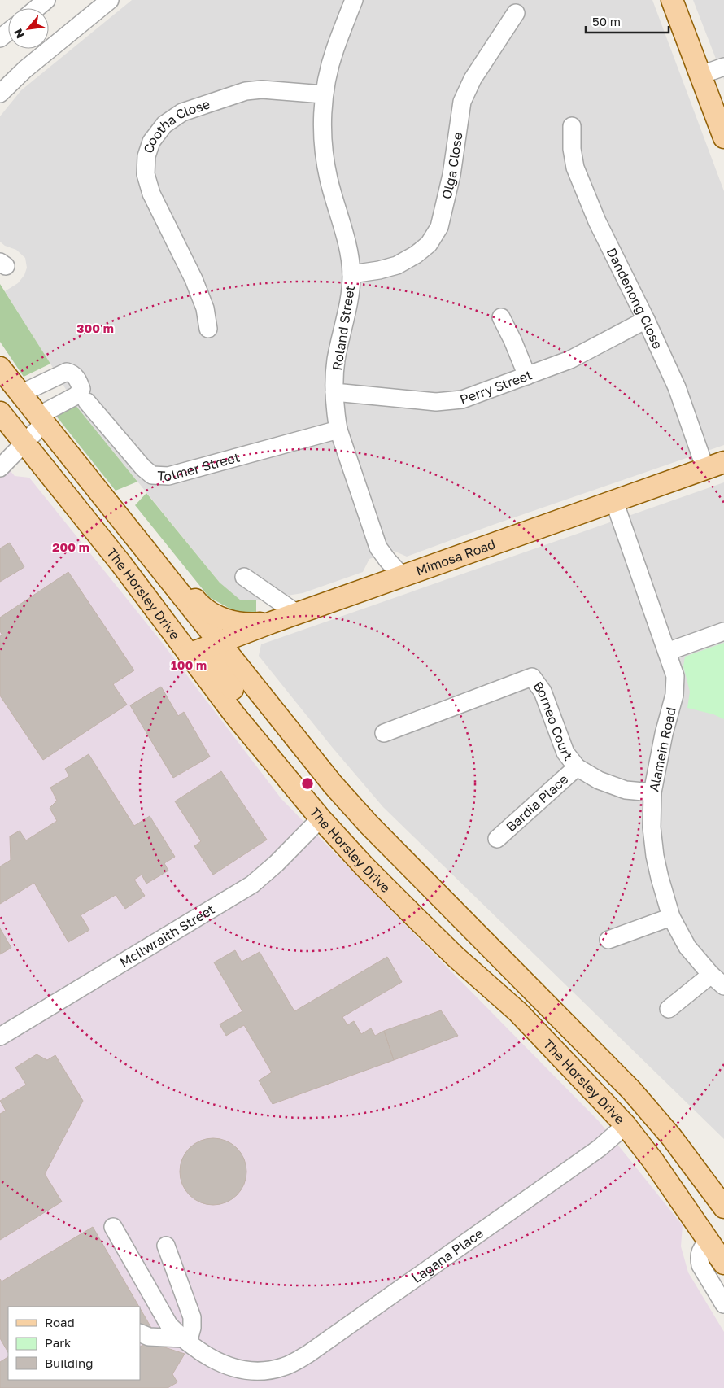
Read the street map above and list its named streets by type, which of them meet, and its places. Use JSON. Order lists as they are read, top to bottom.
{
  "streets": {
    "main road": ["Mimosa Road", "The Horsley Drive"],
    "street": [
      "Cootha Close",
      "Olga Close",
      "Dandenong Close",
      "Roland Street",
      "Perry Street",
      "Tolmer Street",
      "Borneo Court",
      "Alamein Road",
      "Bardia Place",
      "McIlwraith Street",
      "Lagana Place"
    ]
  },
  "crossings": [
    ["Cootha Close", "Roland Street"],
    ["Olga Close", "Roland Street"],
    ["Dandenong Close", "Perry Street"],
    ["Dandenong Close", "Mimosa Road"],
    ["Roland Street", "Perry Street"],
    ["Roland Street", "Tolmer Street"],
    ["Roland Street", "Mimosa Road"],
    ["Mimosa Road", "The Horsley Drive"],
    ["Mimosa Road", "Alamein Road"],
    ["The Horsley Drive", "McIlwraith Street"],
    ["The Horsley Drive", "Lagana Place"],
    ["Borneo Court", "Alamein Road"],
    ["Borneo Court", "Bardia Place"]
  ],
  "legend": ["Road", "Park", "Building"],
  "scale_bar": "50 m",
  "north": "bottom left",
  "rings": ["300 m", "200 m", "100 m"]
}
